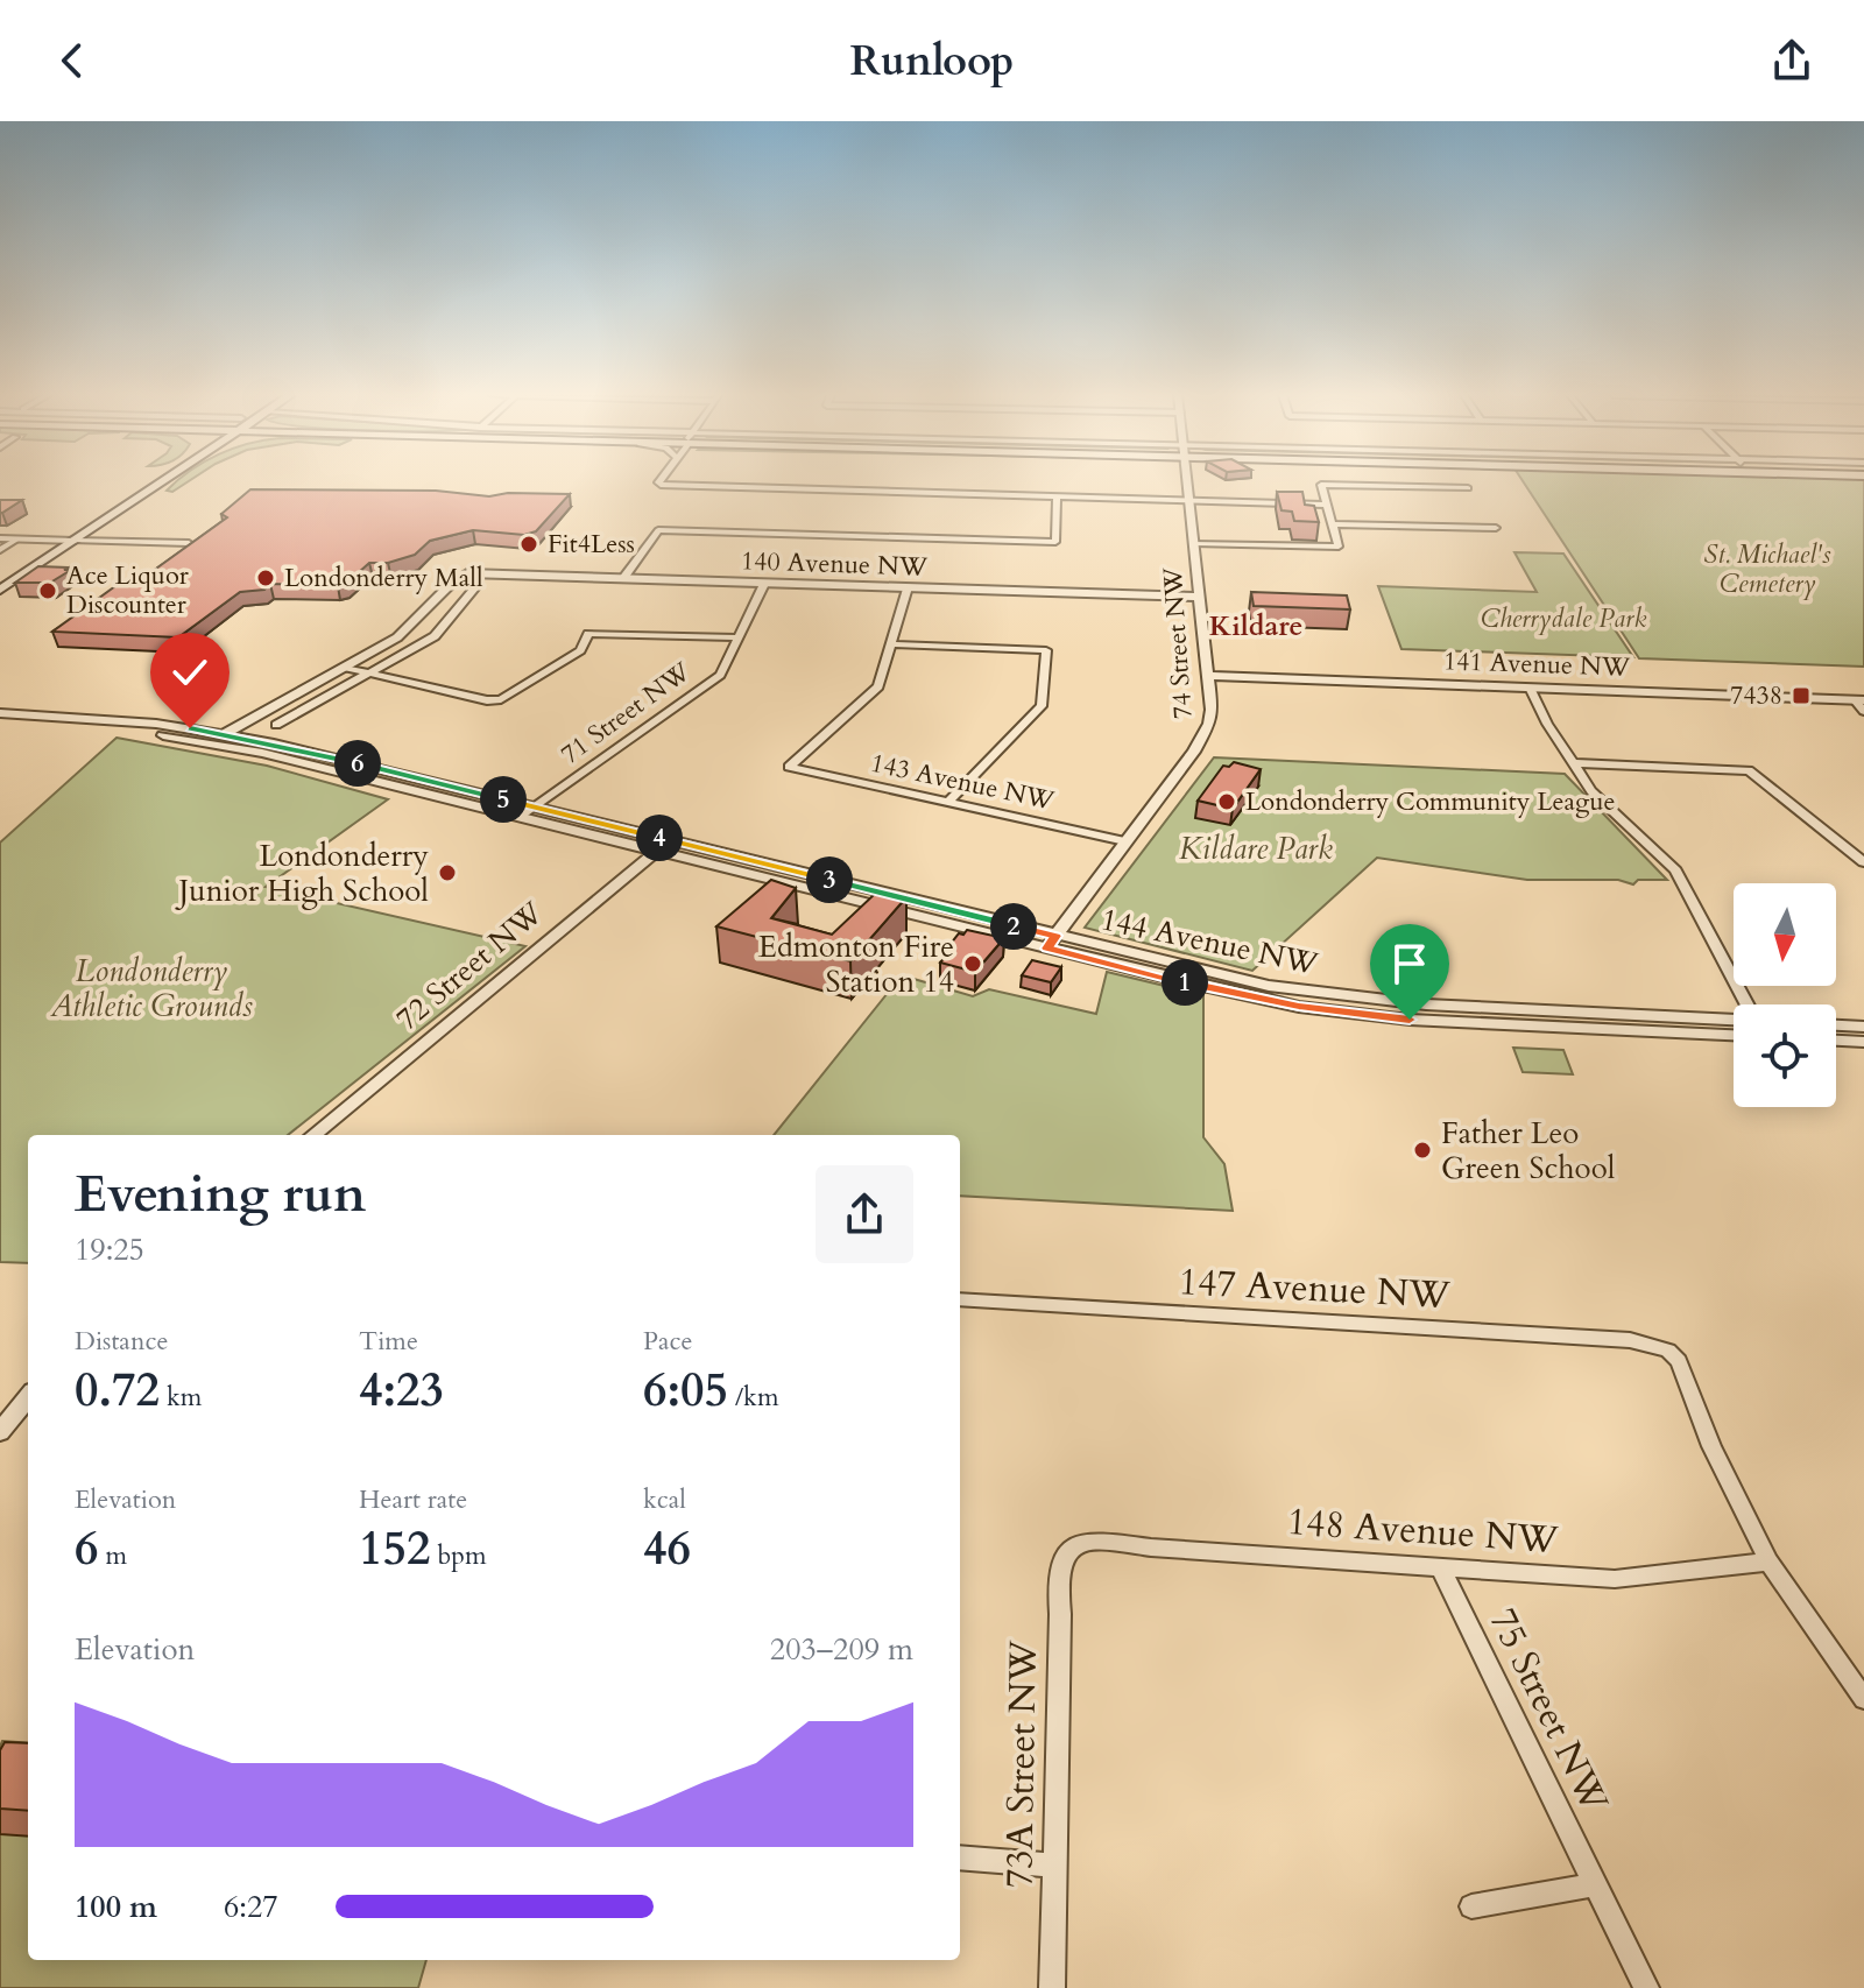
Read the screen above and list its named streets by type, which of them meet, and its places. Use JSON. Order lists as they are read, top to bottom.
{
  "streets": {
    "street": [
      "140 Avenue NW",
      "74 Street NW",
      "141 Avenue NW",
      "71 Street NW",
      "143 Avenue NW",
      "144 Avenue NW",
      "72 Street NW",
      "147 Avenue NW",
      "148 Avenue NW",
      "75 Street NW",
      "73A Street NW"
    ]
  },
  "crossings": [
    ["140 Avenue NW", "74 Street NW"],
    ["140 Avenue NW", "71 Street NW"],
    ["74 Street NW", "141 Avenue NW"],
    ["74 Street NW", "143 Avenue NW"],
    ["74 Street NW", "144 Avenue NW"],
    ["71 Street NW", "144 Avenue NW"],
    ["144 Avenue NW", "72 Street NW"],
    ["147 Avenue NW", "148 Avenue NW"],
    ["148 Avenue NW", "75 Street NW"],
    ["148 Avenue NW", "73A Street NW"]
  ],
  "districts": ["Kildare"],
  "parks": [
    "St. Michael's Cemetery",
    "Cherrydale Park",
    "Kildare Park",
    "Londonderry Athletic Grounds"
  ],
  "places": {
    "other": [
      "Fit4Less",
      "Londonderry Mall",
      "Ace Liquor Discounter",
      "Londonderry Community League",
      "Londonderry Junior High School",
      "Edmonton Fire Station 14",
      "Father Leo Green School"
    ],
    "transit": ["7438"]
  },
  "north": "bottom",
  "page": {
    "header": "Runloop",
    "pins": [
      "6",
      "5",
      "4",
      "3",
      "2",
      "1"
    ],
    "heading": ["Evening run", "19:25"],
    "stats": [
      ["Distance", "0.72 km"],
      ["Time", "4:23"],
      ["Pace", "6:05 /km"],
      ["Elevation", "6 m"],
      ["Heart rate", "152 bpm"],
      ["kcal", "46"]
    ],
    "chart": ["Elevation", "203–209 m"],
    "list": [
      {
        "name": "100 m",
        "note": "6:27"
      }
    ]
  }
}
